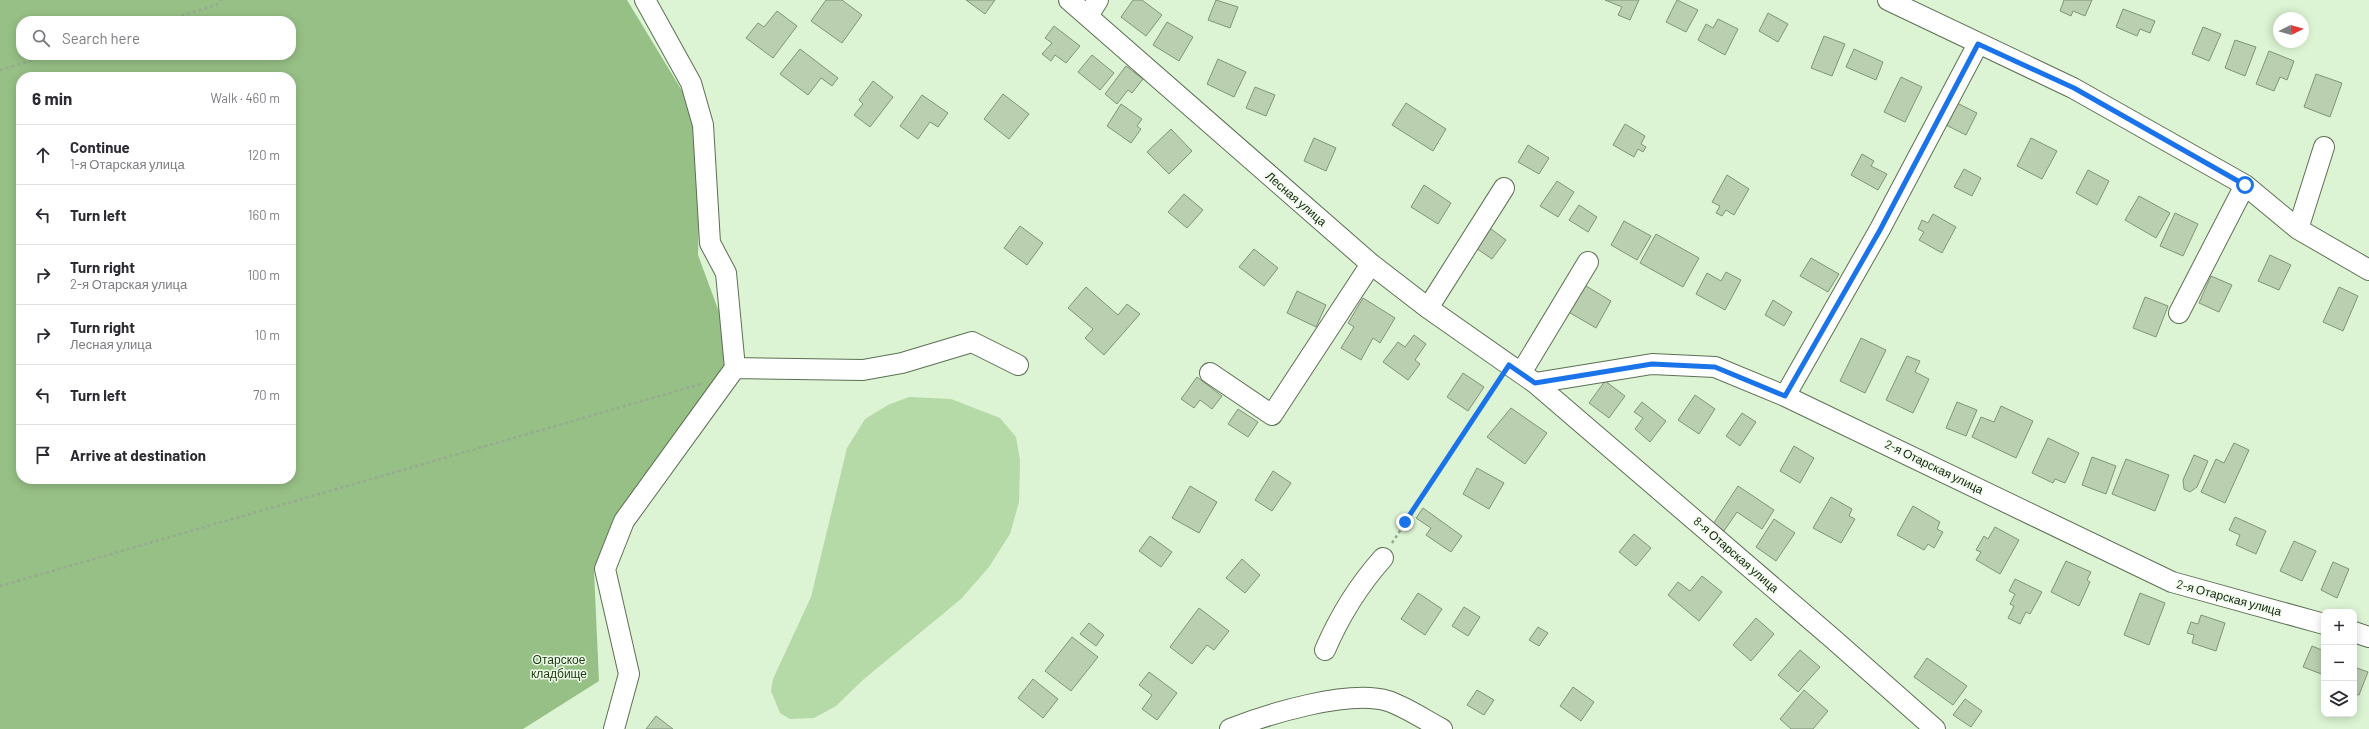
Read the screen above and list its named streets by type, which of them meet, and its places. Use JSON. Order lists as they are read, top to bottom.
{
  "streets": {
    "street": ["Лесная улица", "2-я Отарская улица", "8-я Отарская улица"]
  },
  "crossings": [
    ["Лесная улица", "2-я Отарская улица"],
    ["Лесная улица", "8-я Отарская улица"],
    ["2-я Отарская улица", "8-я Отарская улица"]
  ],
  "parks": ["Отарское кладбище"],
  "north": "right",
  "page": {
    "search": "Search here",
    "heading": ["6 min", "Walk · 460 m"],
    "list": [
      ["Continue", "1-я Отарская улица", "120 m"],
      ["Turn left", "160 m"],
      ["Turn right", "2-я Отарская улица", "100 m"],
      ["Turn right", "Лесная улица", "10 m"],
      ["Turn left", "70 m"],
      "Arrive at destination"
    ],
    "map_buttons": ["+", "−"]
  }
}
